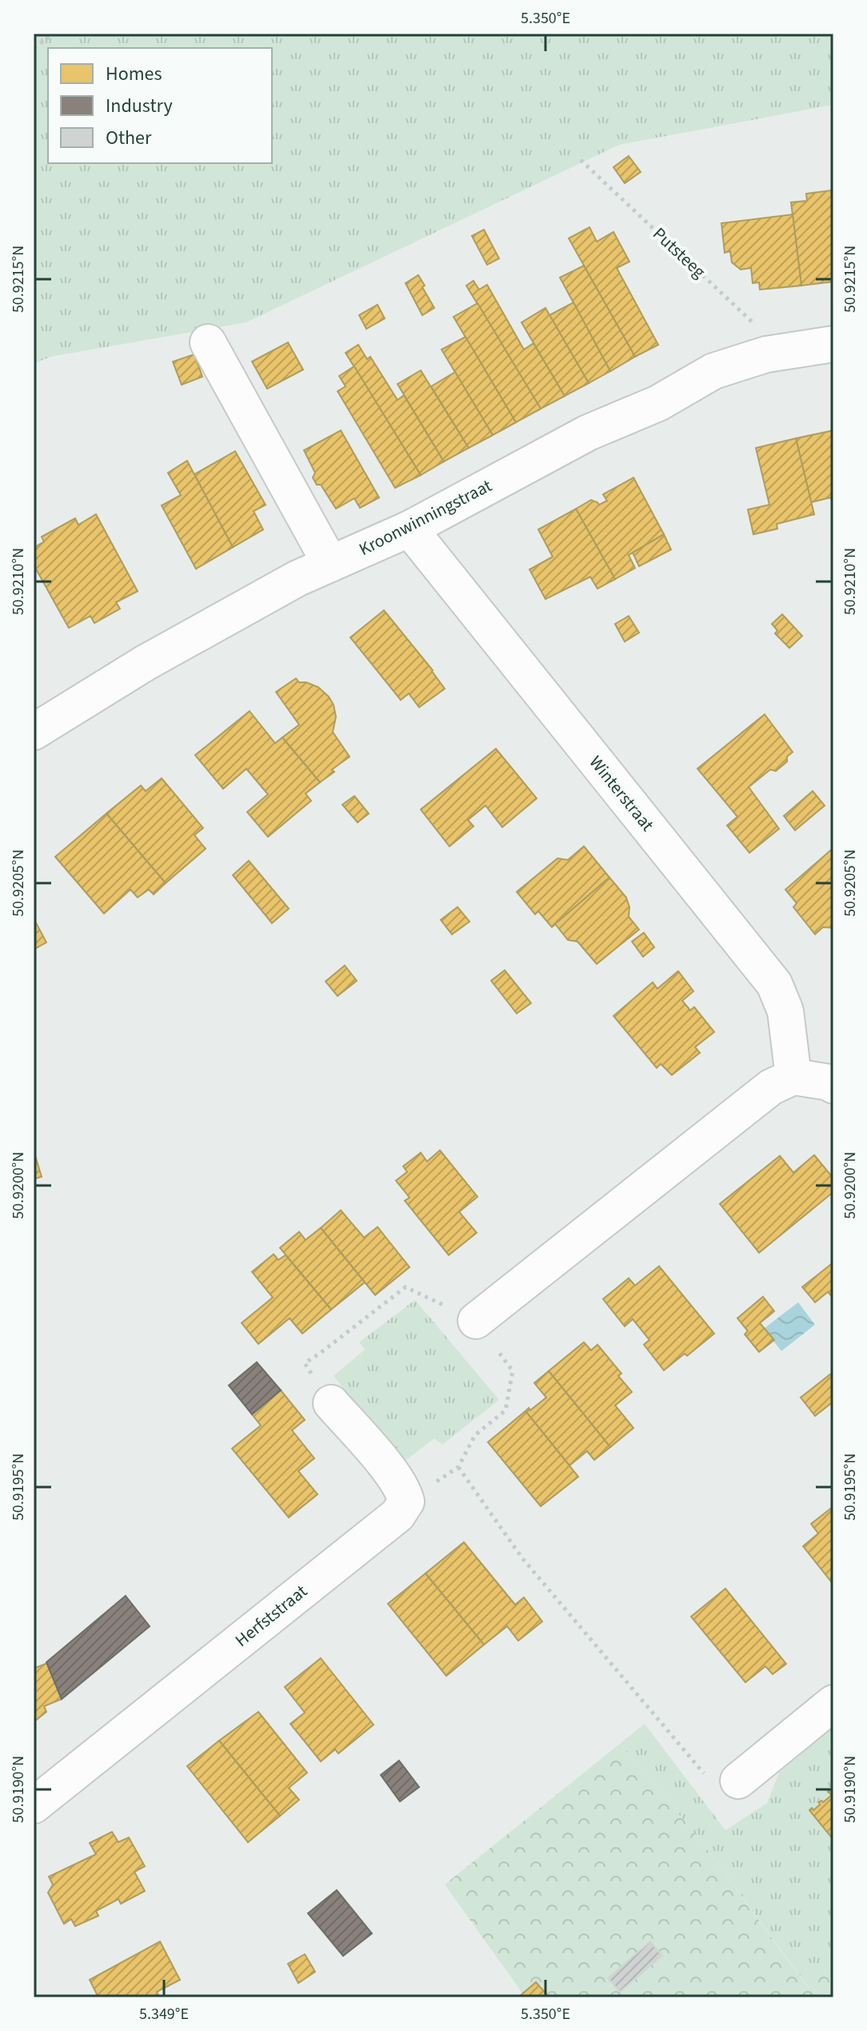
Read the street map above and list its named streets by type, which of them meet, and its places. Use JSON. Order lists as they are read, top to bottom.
{
  "streets": {
    "street": ["Kroonwinningstraat", "Winterstraat", "Herfststraat"],
    "path": ["Putsteeg"]
  },
  "crossings": [
    ["Putsteeg", "Kroonwinningstraat"],
    ["Kroonwinningstraat", "Winterstraat"]
  ],
  "legend": ["Homes", "Industry", "Other"],
  "coordinates": [
    "5.350°E",
    "50.9215°N",
    "50.9210°N",
    "50.9205°N",
    "50.9200°N",
    "50.9195°N",
    "50.9190°N",
    "5.349°E"
  ]
}
